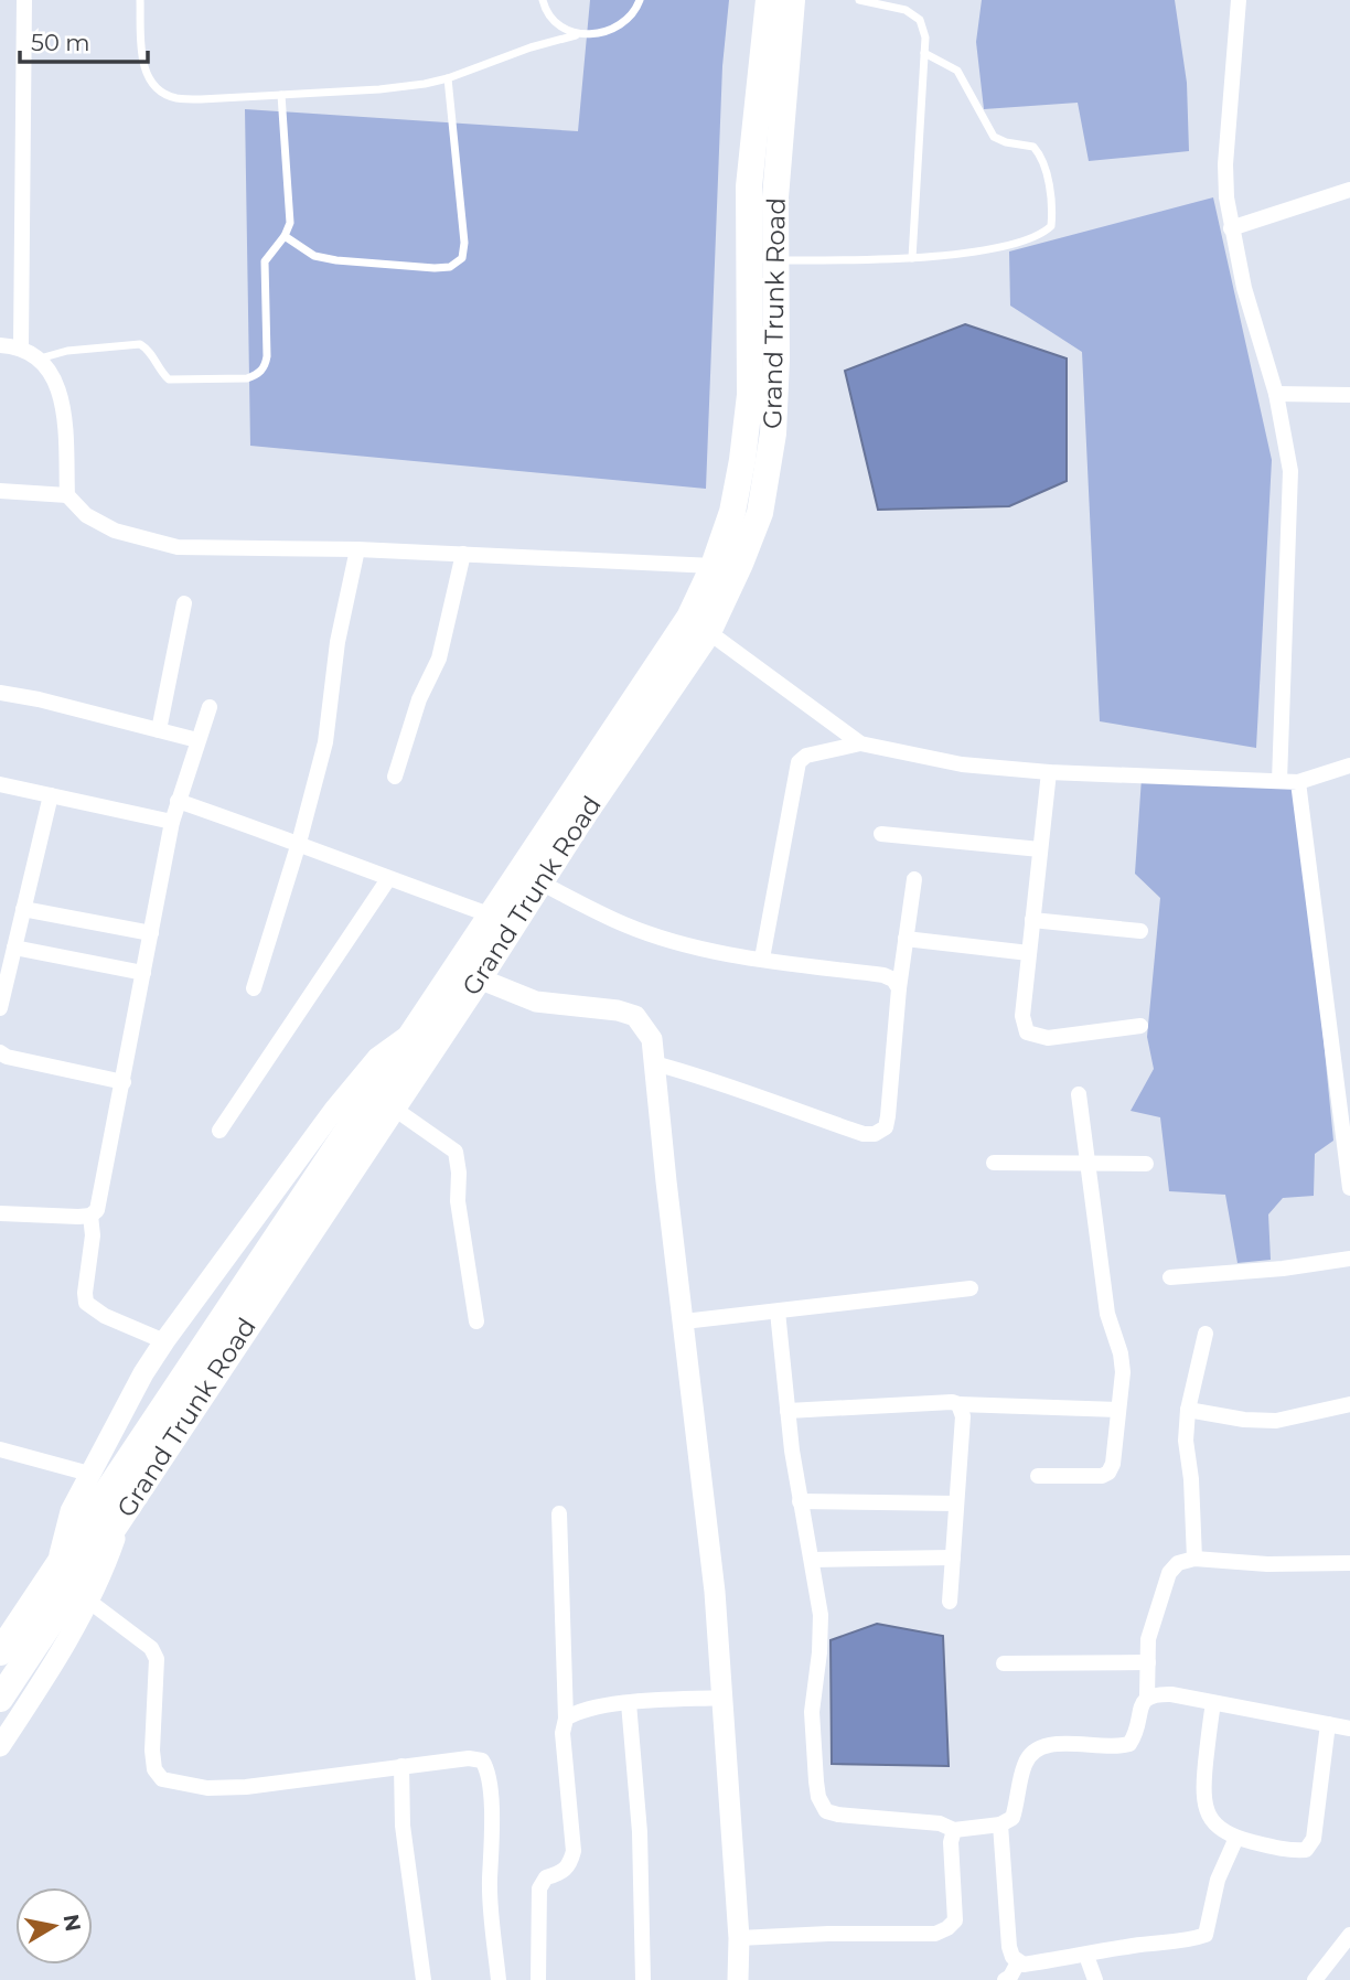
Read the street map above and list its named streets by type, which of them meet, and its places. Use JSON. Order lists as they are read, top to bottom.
{
  "streets": {
    "highway": ["Grand Trunk Road"]
  },
  "scale_bar": "50 m",
  "north": "right"
}
